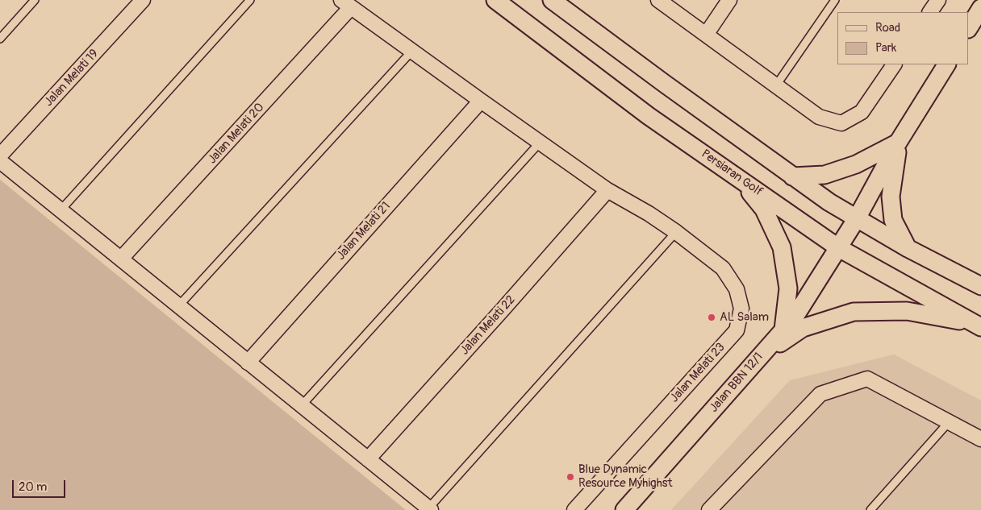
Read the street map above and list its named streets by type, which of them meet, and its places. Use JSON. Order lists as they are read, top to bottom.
{
  "streets": {
    "street": [
      "Jalan Melati 19",
      "Jalan Melati 20",
      "Persiaran Golf",
      "Jalan Melati 21",
      "Jalan Melati 22",
      "Jalan Melati 23",
      "Jalan BBN 12/1"
    ]
  },
  "crossings": [
    ["Jalan Melati 20", "Jalan Melati 23"],
    ["Persiaran Golf", "Jalan BBN 12/1"],
    ["Jalan Melati 21", "Jalan Melati 23"],
    ["Jalan Melati 22", "Jalan Melati 23"]
  ],
  "places": ["AL Salam", "Blue Dynamic Resource Myhighst"],
  "legend": ["Road", "Park"],
  "scale_bar": "20 m"
}
